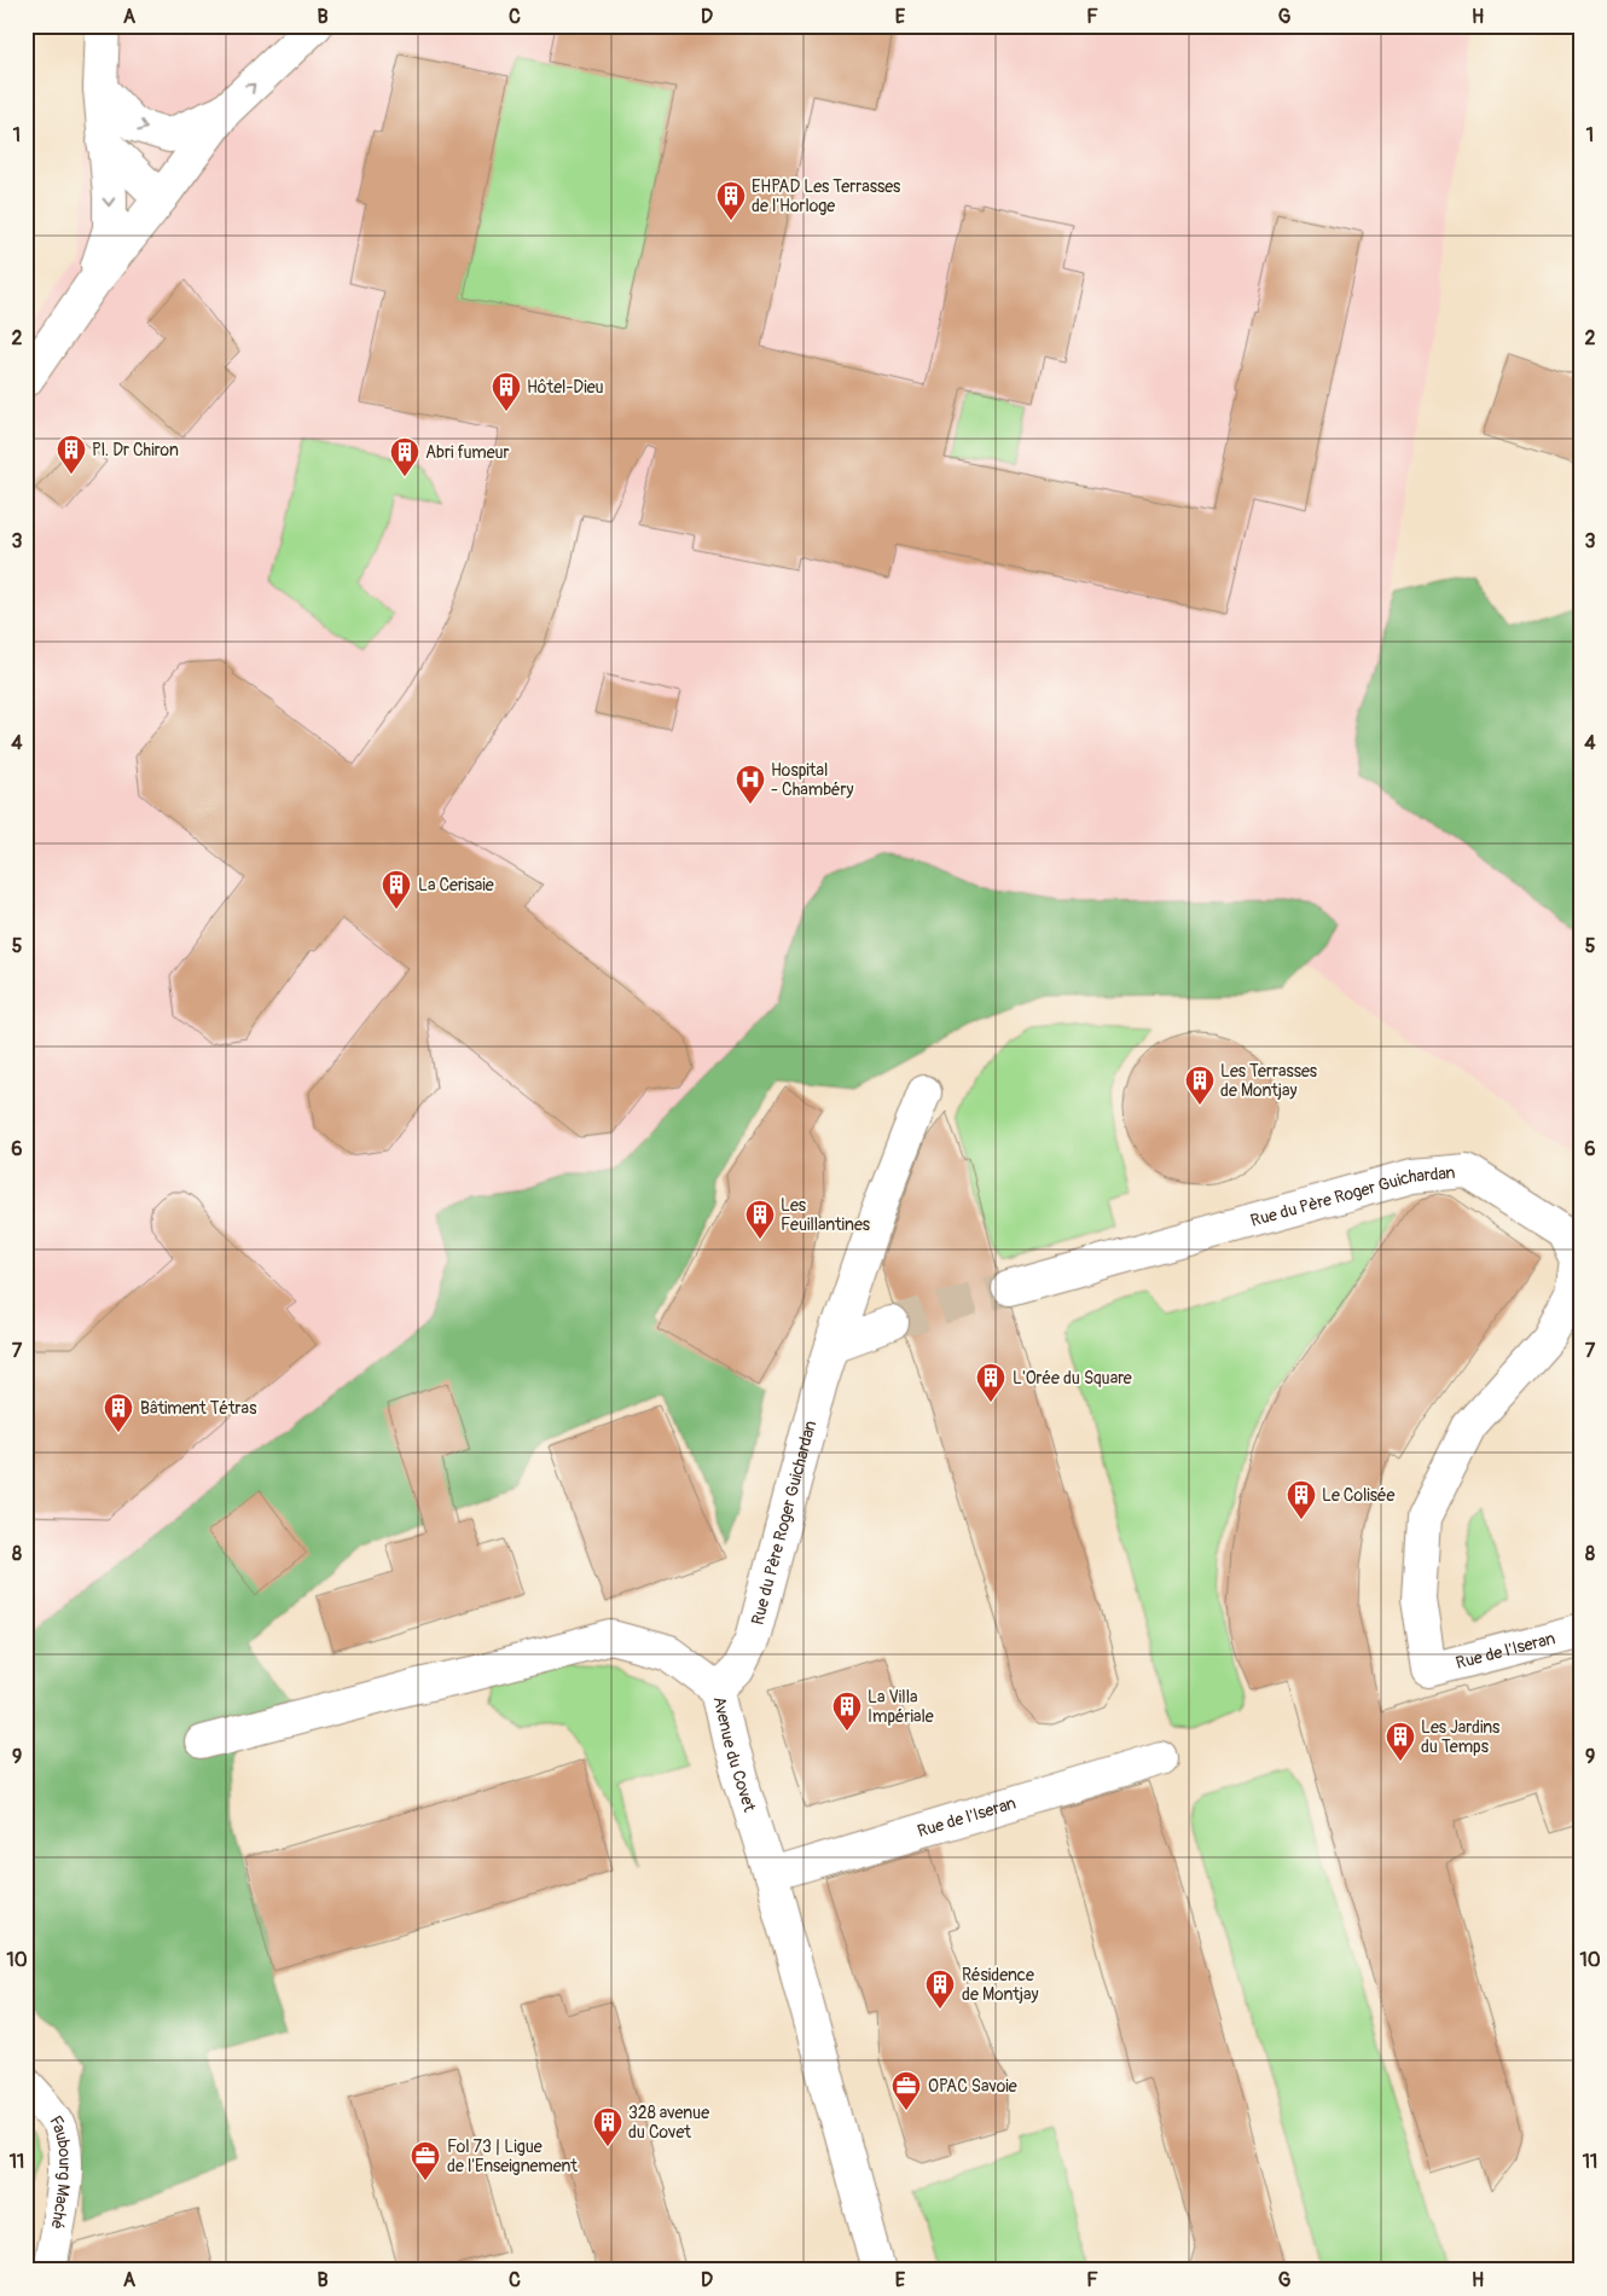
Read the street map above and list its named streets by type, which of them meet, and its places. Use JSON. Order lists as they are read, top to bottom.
{
  "streets": {
    "street": [
      "Rue du Père Roger Guichardan",
      "Rue de l'Iseran",
      "Avenue du Covet",
      "Faubourg Maché"
    ]
  },
  "crossings": [
    ["Rue du Père Roger Guichardan", "Rue de l'Iseran"],
    ["Rue du Père Roger Guichardan", "Avenue du Covet"],
    ["Rue de l'Iseran", "Avenue du Covet"]
  ],
  "places": {
    "building": [
      "EHPAD Les Terrasses de l'Horloge",
      "Hôtel-Dieu",
      "Pl. Dr Chiron",
      "Abri fumeur",
      "La Cerisaie",
      "Les Terrasses de Montjay",
      "Les Feuillantines",
      "L'Orée du Square",
      "Bâtiment Tétras",
      "Le Colisée",
      "La Villa Impériale",
      "Les Jardins du Temps",
      "Résidence de Montjay",
      "328 avenue du Covet"
    ],
    "hospital": ["Hospital - Chambéry"],
    "office": ["OPAC Savoie", "Fol 73 | Ligue de l'Enseignement"]
  },
  "grid": {
    "columns": [
      "A",
      "B",
      "C",
      "D",
      "E",
      "F",
      "G",
      "H"
    ],
    "rows": [
      "1",
      "2",
      "3",
      "4",
      "5",
      "6",
      "7",
      "8",
      "9",
      "10",
      "11"
    ]
  }
}
